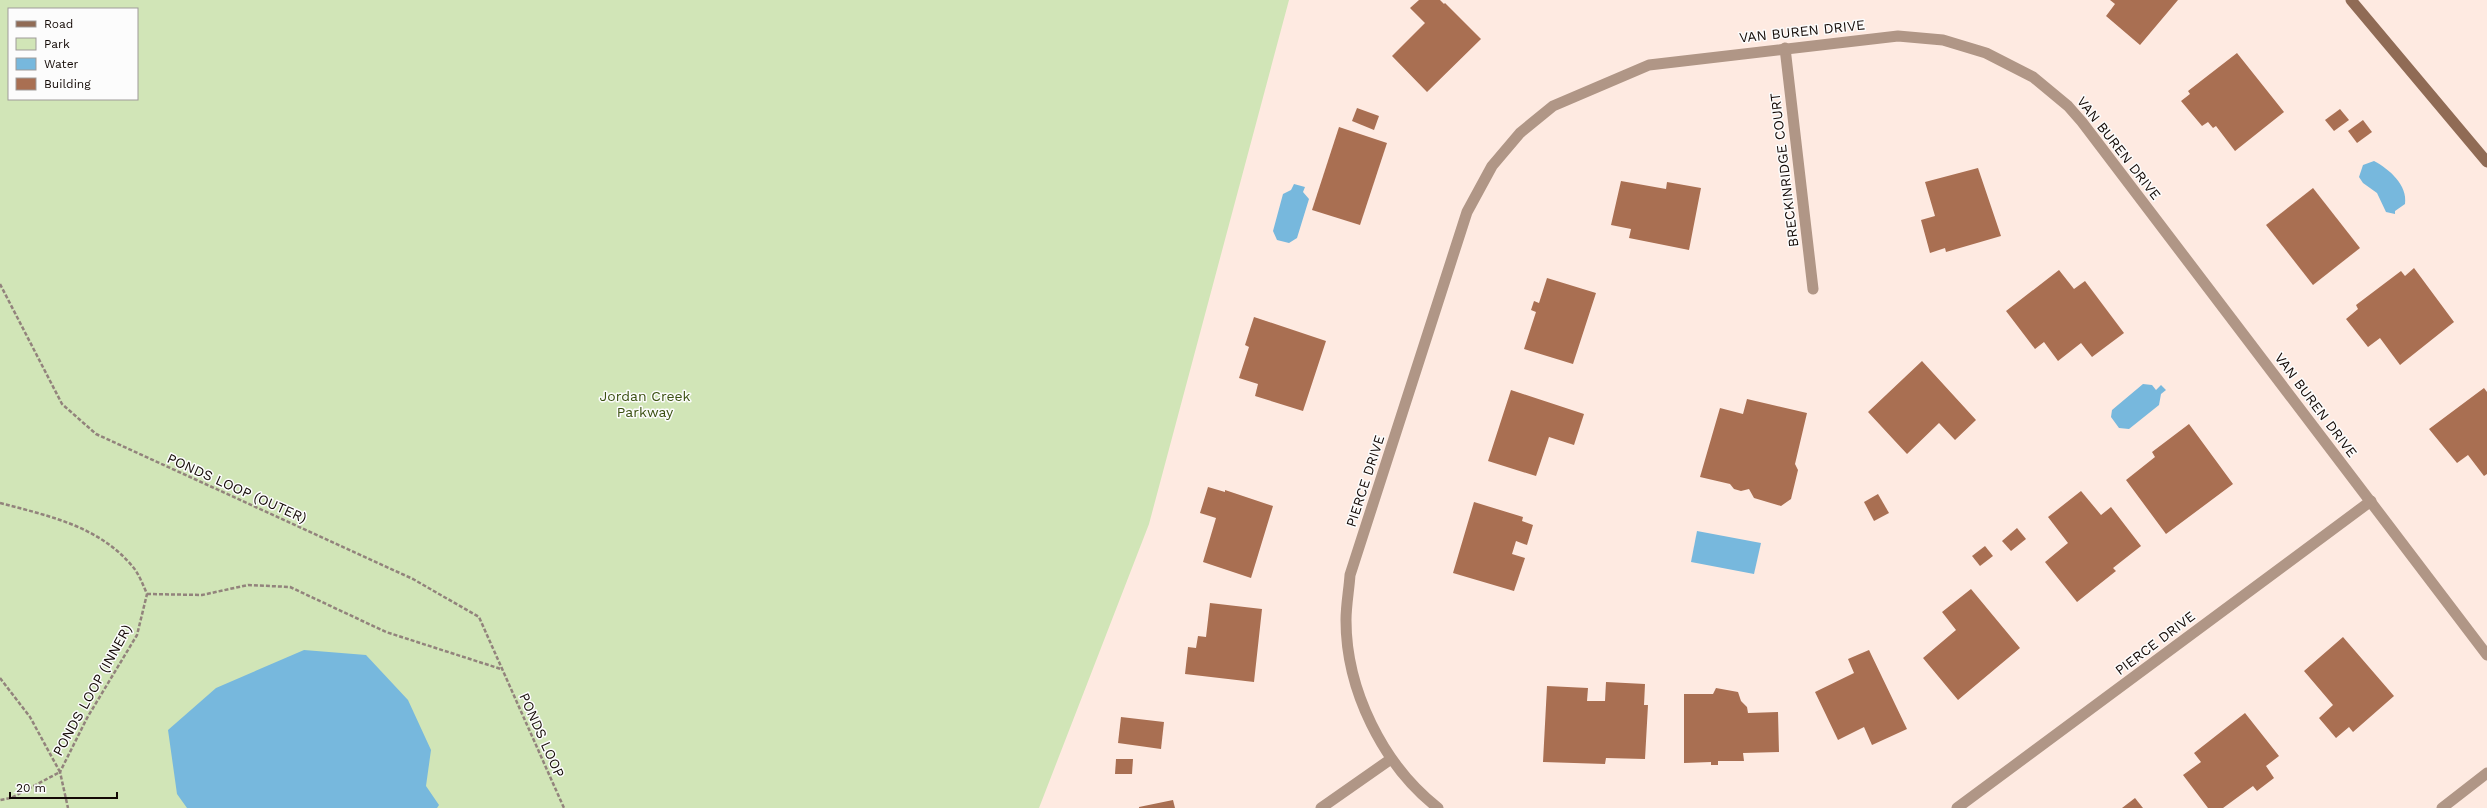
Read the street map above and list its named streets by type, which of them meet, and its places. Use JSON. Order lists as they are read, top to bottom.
{
  "streets": {
    "street": ["VAN BUREN DRIVE", "BRECKINRIDGE COURT", "PIERCE DRIVE"],
    "path": ["PONDS LOOP (OUTER)", "PONDS LOOP (INNER)", "PONDS LOOP"]
  },
  "crossings": [
    ["VAN BUREN DRIVE", "BRECKINRIDGE COURT"],
    ["VAN BUREN DRIVE", "PIERCE DRIVE"],
    ["PONDS LOOP (OUTER)", "PONDS LOOP"]
  ],
  "parks": ["Jordan Creek Parkway"],
  "legend": [
    "Road",
    "Park",
    "Water",
    "Building"
  ],
  "scale_bar": "20 m"
}
